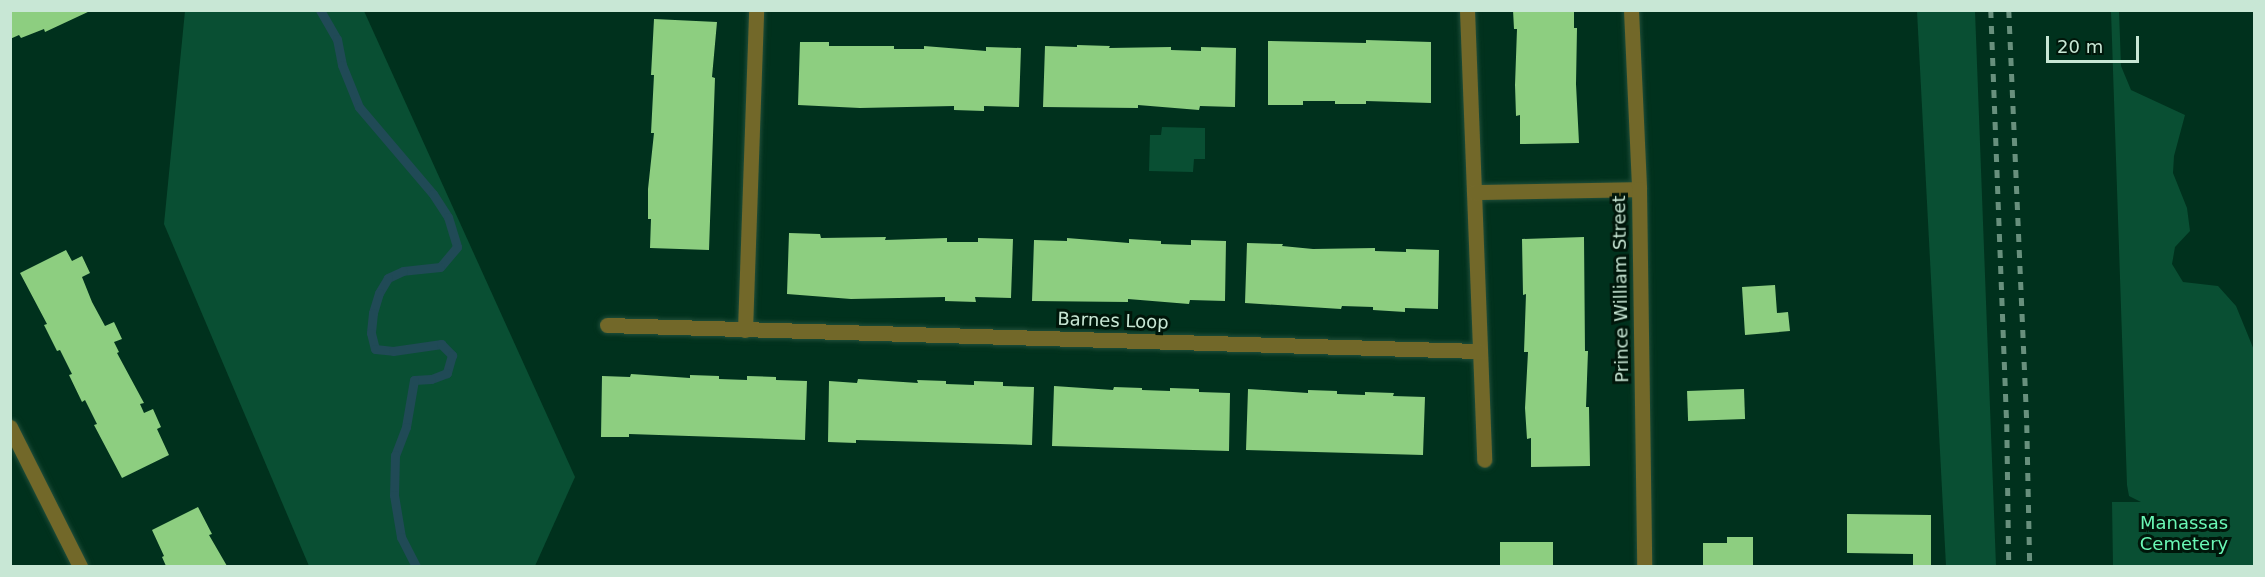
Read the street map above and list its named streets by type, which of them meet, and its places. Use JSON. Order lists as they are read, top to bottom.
{
  "streets": {
    "street": ["Prince William Street", "Barnes Loop"]
  },
  "parks": ["Manassas Cemetery"],
  "scale_bar": "20 m"
}
